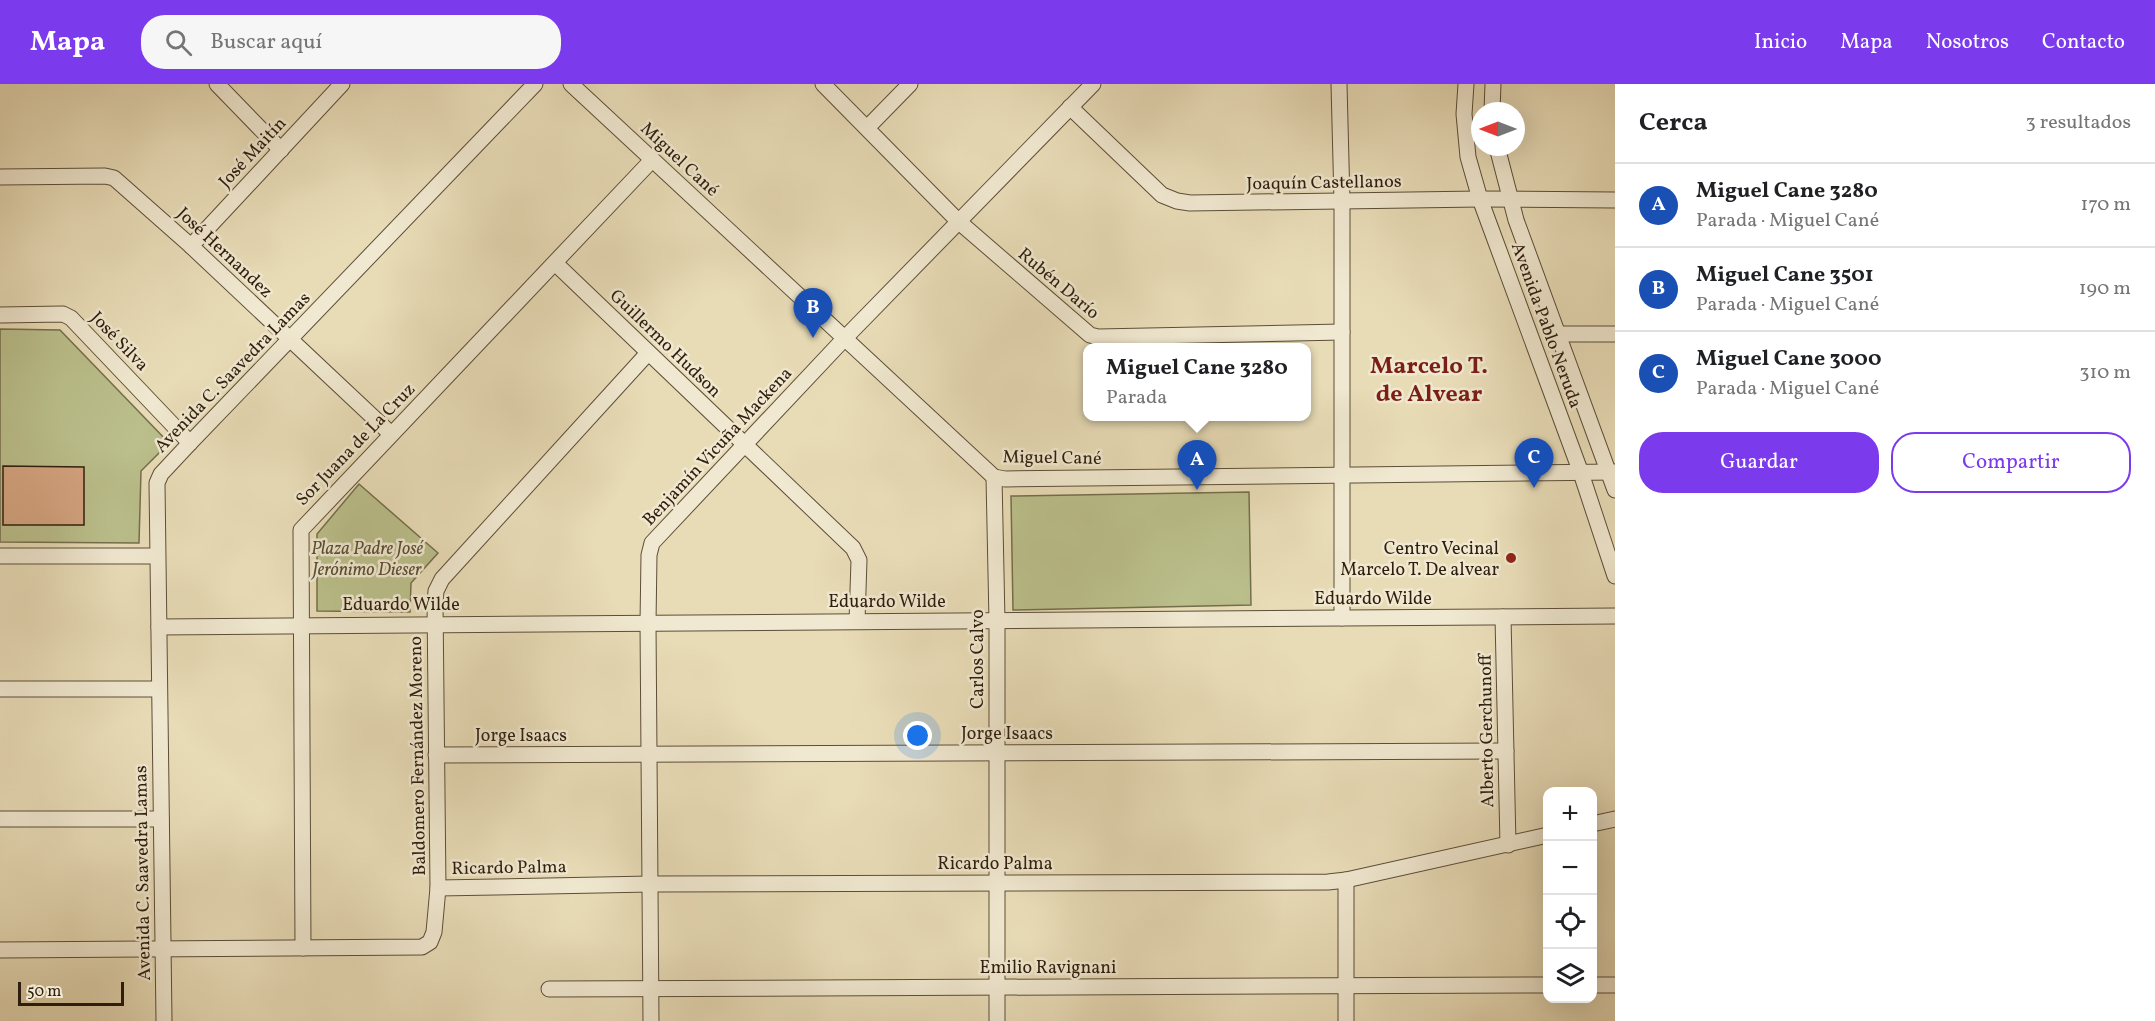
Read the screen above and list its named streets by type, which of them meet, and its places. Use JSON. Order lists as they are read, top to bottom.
{
  "streets": {
    "street": [
      "José Maitín",
      "Miguel Cané",
      "Joaquín Castellanos",
      "José Hernandez",
      "Rubén Darío",
      "Avenida Pablo Neruda",
      "José Silva",
      "Guillermo Hudson",
      "Avenida C. Saavedra Lamas",
      "Sor Juana de La Cruz",
      "Benjamín Vicuña Mackena",
      "Eduardo Wilde",
      "Carlos Calvo",
      "Alberto Gerchunoff",
      "Jorge Isaacs",
      "Baldomero Fernández Moreno",
      "Ricardo Palma",
      "Emilio Ravignani"
    ]
  },
  "crossings": [
    ["José Maitín", "José Hernandez"],
    ["Miguel Cané", "Avenida Pablo Neruda"],
    ["Miguel Cané", "Sor Juana de La Cruz"],
    ["Miguel Cané", "Benjamín Vicuña Mackena"],
    ["Miguel Cané", "Carlos Calvo"],
    ["Joaquín Castellanos", "Avenida Pablo Neruda"],
    ["Joaquín Castellanos", "Benjamín Vicuña Mackena"],
    ["José Hernandez", "Avenida C. Saavedra Lamas"],
    ["José Hernandez", "Sor Juana de La Cruz"],
    ["Rubén Darío", "Benjamín Vicuña Mackena"],
    ["José Silva", "Avenida C. Saavedra Lamas"],
    ["Guillermo Hudson", "Sor Juana de La Cruz"],
    ["Guillermo Hudson", "Benjamín Vicuña Mackena"],
    ["Guillermo Hudson", "Eduardo Wilde"],
    ["Guillermo Hudson", "Baldomero Fernández Moreno"],
    ["Avenida C. Saavedra Lamas", "Eduardo Wilde"],
    ["Sor Juana de La Cruz", "Eduardo Wilde"],
    ["Sor Juana de La Cruz", "Baldomero Fernández Moreno"],
    ["Benjamín Vicuña Mackena", "Eduardo Wilde"],
    ["Benjamín Vicuña Mackena", "Jorge Isaacs"],
    ["Benjamín Vicuña Mackena", "Ricardo Palma"],
    ["Benjamín Vicuña Mackena", "Emilio Ravignani"],
    ["Eduardo Wilde", "Carlos Calvo"],
    ["Eduardo Wilde", "Alberto Gerchunoff"],
    ["Eduardo Wilde", "Baldomero Fernández Moreno"],
    ["Carlos Calvo", "Jorge Isaacs"],
    ["Carlos Calvo", "Ricardo Palma"],
    ["Carlos Calvo", "Emilio Ravignani"],
    ["Alberto Gerchunoff", "Jorge Isaacs"],
    ["Alberto Gerchunoff", "Ricardo Palma"],
    ["Jorge Isaacs", "Baldomero Fernández Moreno"],
    ["Baldomero Fernández Moreno", "Ricardo Palma"]
  ],
  "districts": ["Marcelo T. de Alvear"],
  "parks": ["Plaza Padre José Jerónimo Dieser"],
  "places": ["Centro Vecinal Marcelo T. De alvear"],
  "scale_bar": "50 m",
  "north": "left",
  "page": {
    "header": "Mapa",
    "search": "Buscar aquí",
    "nav": [
      "Inicio",
      "Mapa",
      "Nosotros",
      "Contacto"
    ],
    "heading": ["Cerca", "3 resultados"],
    "list": [
      {
        "mark": "A",
        "name": "Miguel Cane 3280",
        "note": "Parada · Miguel Cané",
        "value": "170 m"
      },
      {
        "mark": "B",
        "name": "Miguel Cane 3501",
        "note": "Parada · Miguel Cané",
        "value": "190 m"
      },
      {
        "mark": "C",
        "name": "Miguel Cane 3000",
        "note": "Parada · Miguel Cané",
        "value": "310 m"
      }
    ],
    "pins": ["B", "C", "A"],
    "popup": ["Miguel Cane 3280", "Parada"],
    "buttons": ["Guardar", "Compartir"],
    "map_buttons": ["+", "−"],
    "scale": "50 m"
  }
}
